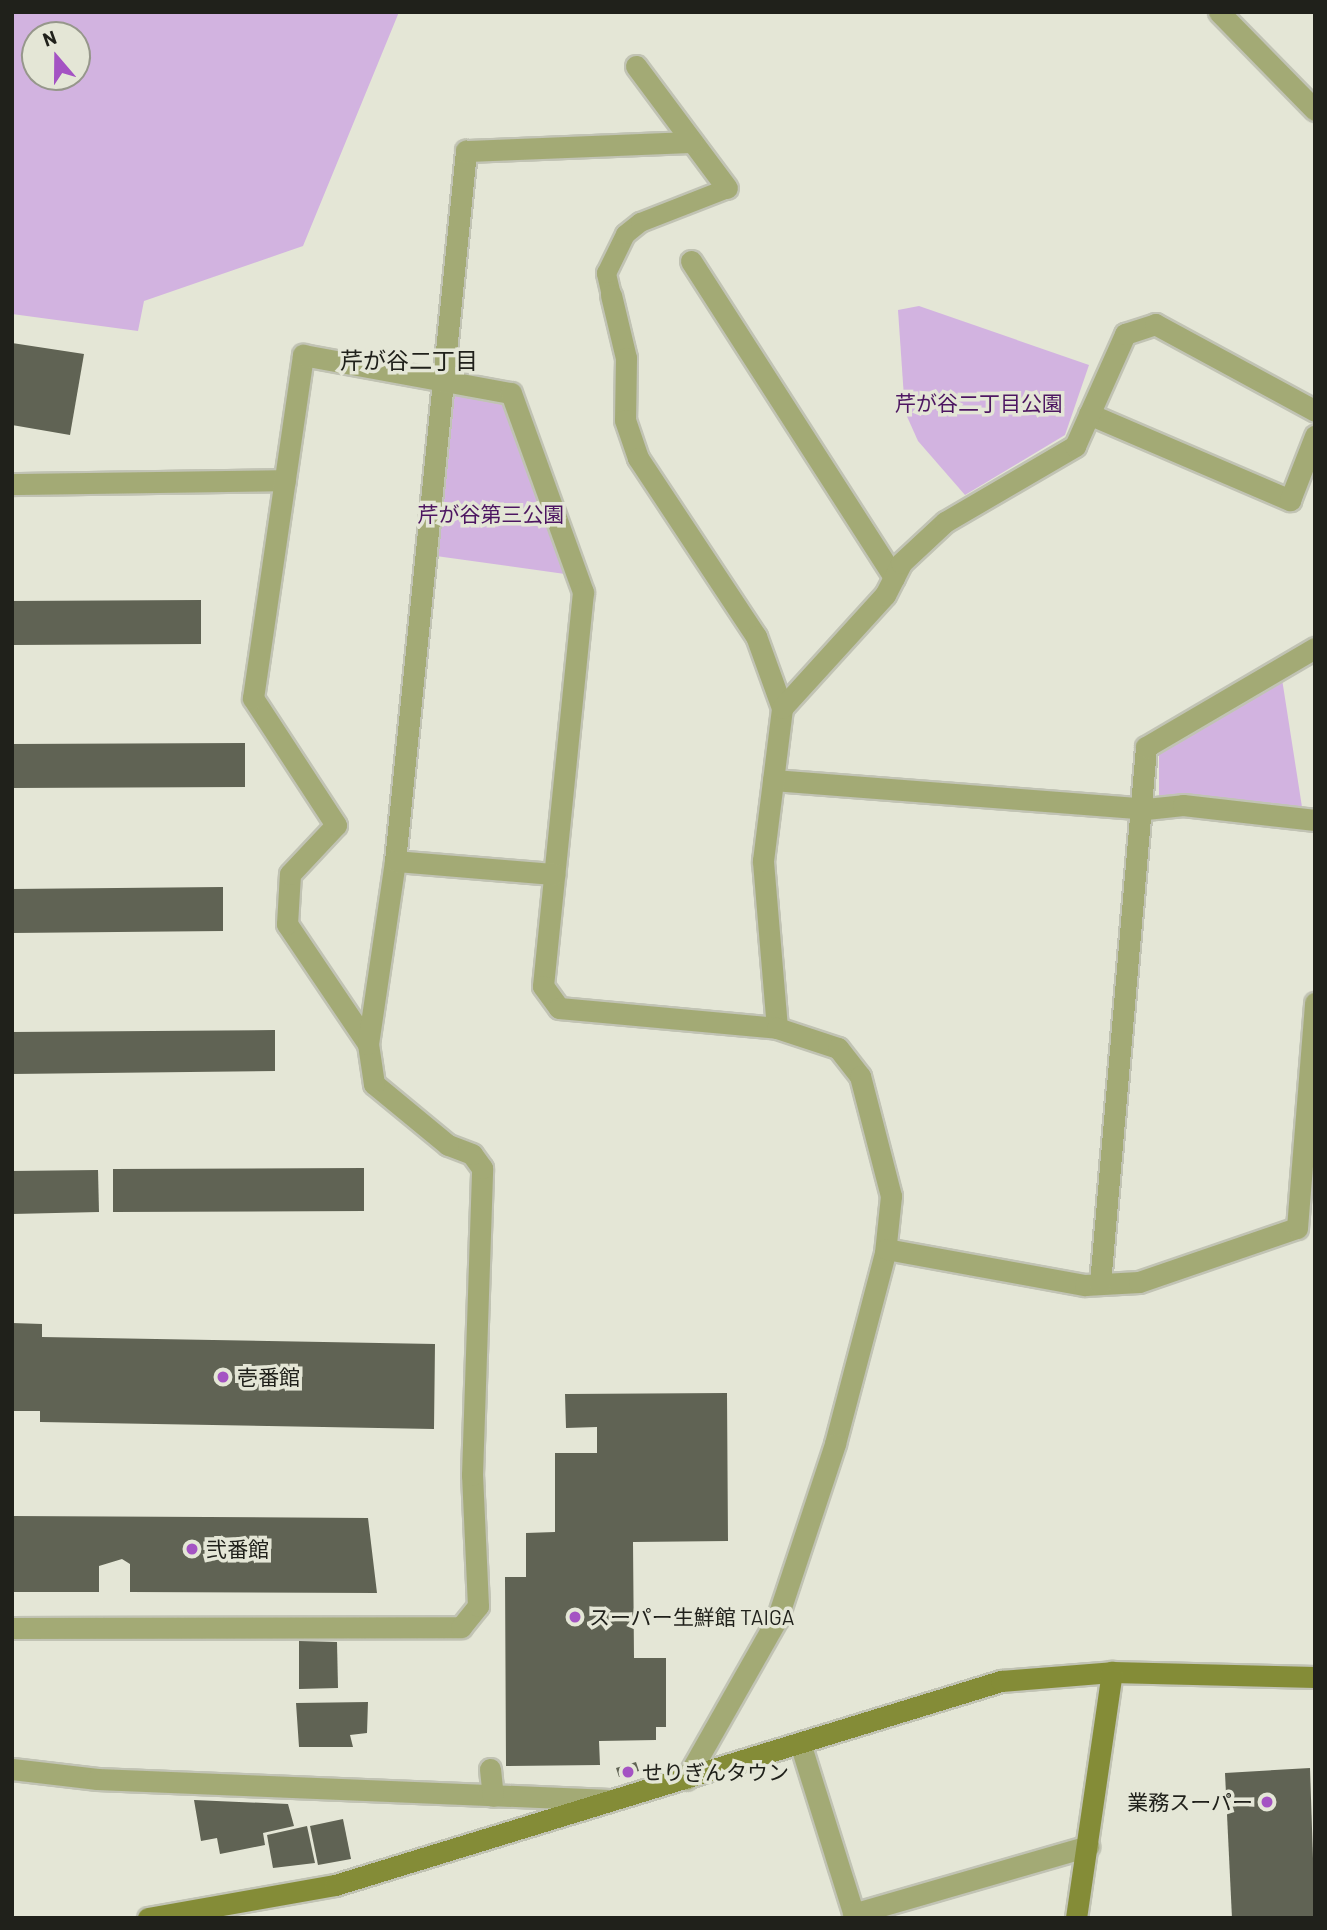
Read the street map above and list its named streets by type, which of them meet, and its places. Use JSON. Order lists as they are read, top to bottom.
{
  "districts": ["芹が谷二丁目"],
  "parks": ["芹が谷二丁目公園", "芹が谷第三公園"],
  "places": [
    "壱番館",
    "弐番館",
    "スーパー生鮮館 TAIGA",
    "せりぎんタウン",
    "業務スーパー"
  ],
  "north": "top"
}
